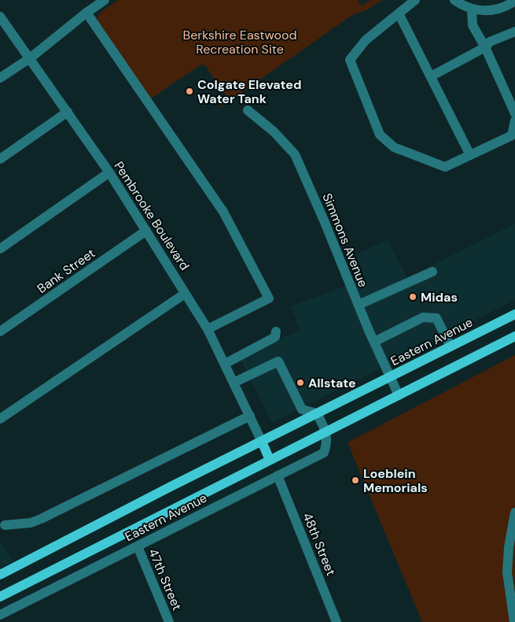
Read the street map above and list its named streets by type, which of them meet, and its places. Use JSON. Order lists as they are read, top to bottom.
{
  "streets": {
    "main road": ["Eastern Avenue"],
    "street": [
      "Pembrooke Boulevard",
      "Simmons Avenue",
      "Bank Street",
      "48th Street",
      "47th Street"
    ]
  },
  "crossings": [
    ["Pembrooke Boulevard", "Bank Street"],
    ["Pembrooke Boulevard", "Eastern Avenue"],
    ["Simmons Avenue", "Eastern Avenue"],
    ["Eastern Avenue", "48th Street"],
    ["Eastern Avenue", "47th Street"]
  ],
  "parks": ["Berkshire Eastwood Recreation Site"],
  "places": [
    "Colgate Elevated Water Tank",
    "Midas",
    "Allstate",
    "Loeblein Memorials"
  ]
}
